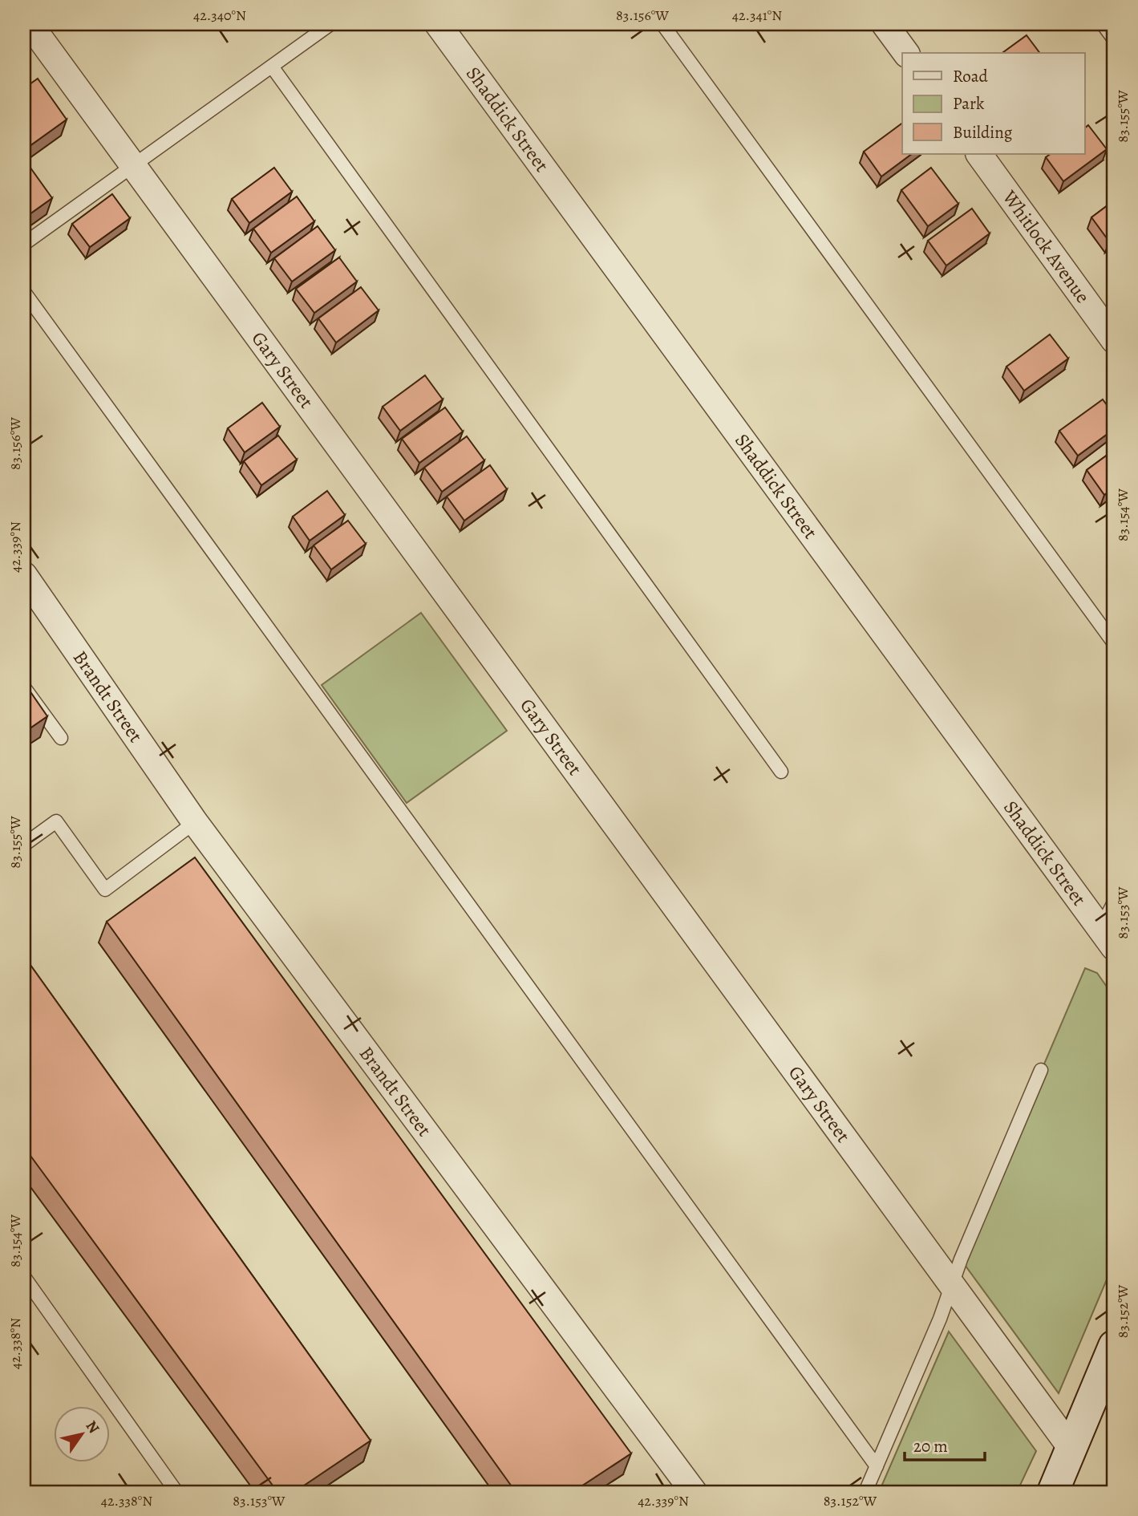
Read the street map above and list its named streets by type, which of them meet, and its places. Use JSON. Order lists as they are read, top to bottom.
{
  "streets": {
    "street": [
      "Shaddick Street",
      "Whitlock Avenue",
      "Gary Street",
      "Brandt Street"
    ]
  },
  "legend": ["Road", "Park", "Building"],
  "scale_bar": "20 m",
  "north": "top right",
  "coordinates": [
    "42.340°N",
    "83.156°W",
    "42.341°N",
    "83.155°W",
    "83.154°W",
    "42.339°N",
    "83.153°W",
    "83.152°W",
    "42.338°N"
  ]
}
